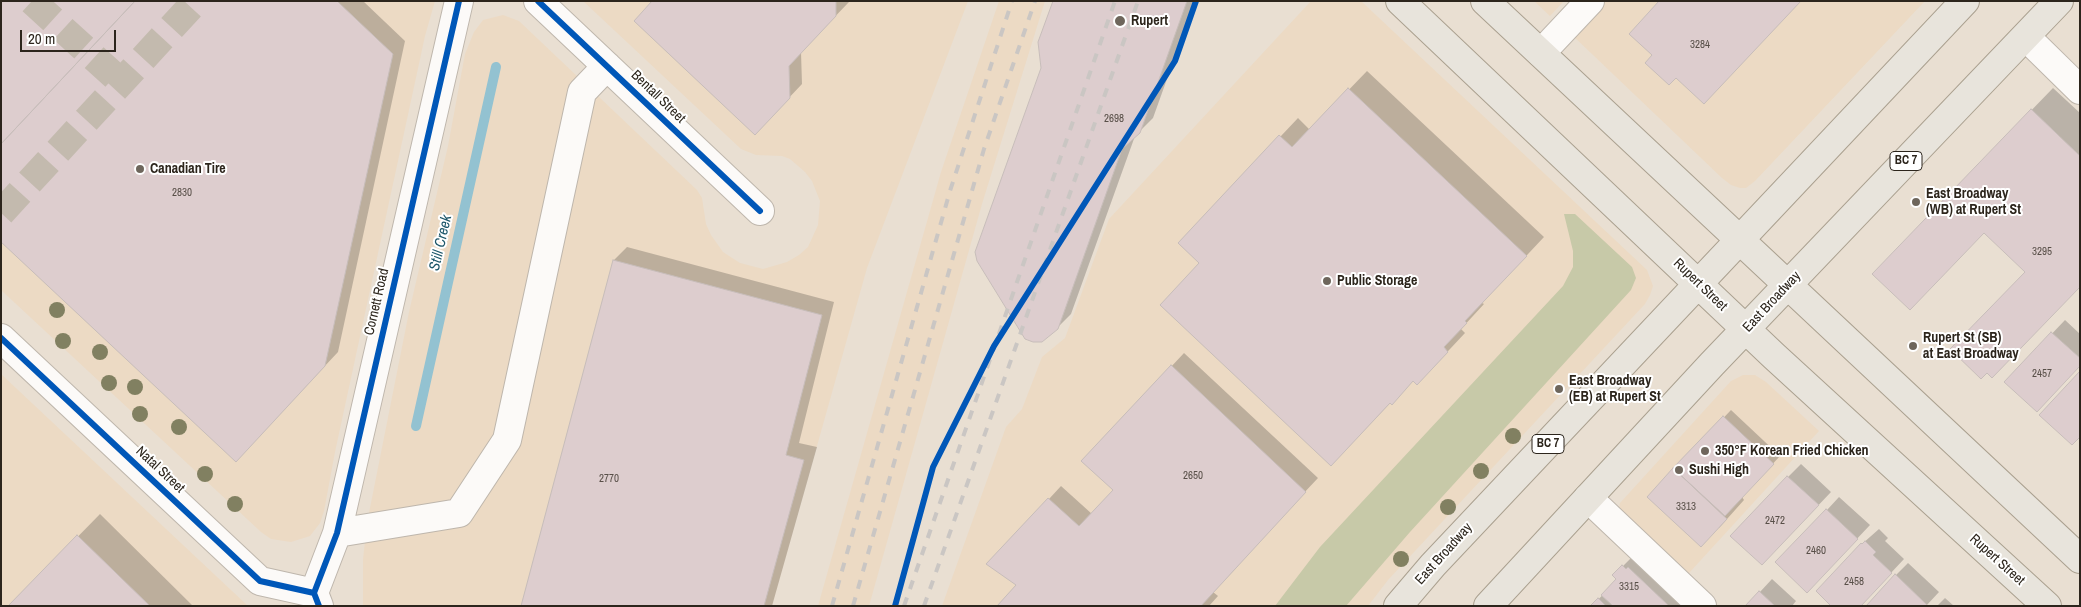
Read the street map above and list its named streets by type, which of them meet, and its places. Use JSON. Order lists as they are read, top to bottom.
{
  "streets": {
    "main road": ["BC 7", "Rupert Street", "East Broadway"],
    "street": ["Bentall Street", "Cornett Road", "Natal Street"]
  },
  "crossings": [
    ["Rupert Street", "East Broadway"],
    ["Cornett Road", "Natal Street"]
  ],
  "water": ["Still Creek"],
  "places": [
    "Rupert",
    "Canadian Tire",
    "East Broadway (WB) at Rupert St",
    "Public Storage",
    "Rupert St (SB) at East Broadway",
    "East Broadway (EB) at Rupert St",
    "350°F Korean Fried Chicken",
    "Sushi High"
  ],
  "house_numbers": [
    "3284",
    "2698",
    "2830",
    "3295",
    "2457",
    "2650",
    "2770",
    "3313",
    "2472",
    "2460",
    "2458",
    "3315"
  ],
  "scale_bar": "20 m"
}
